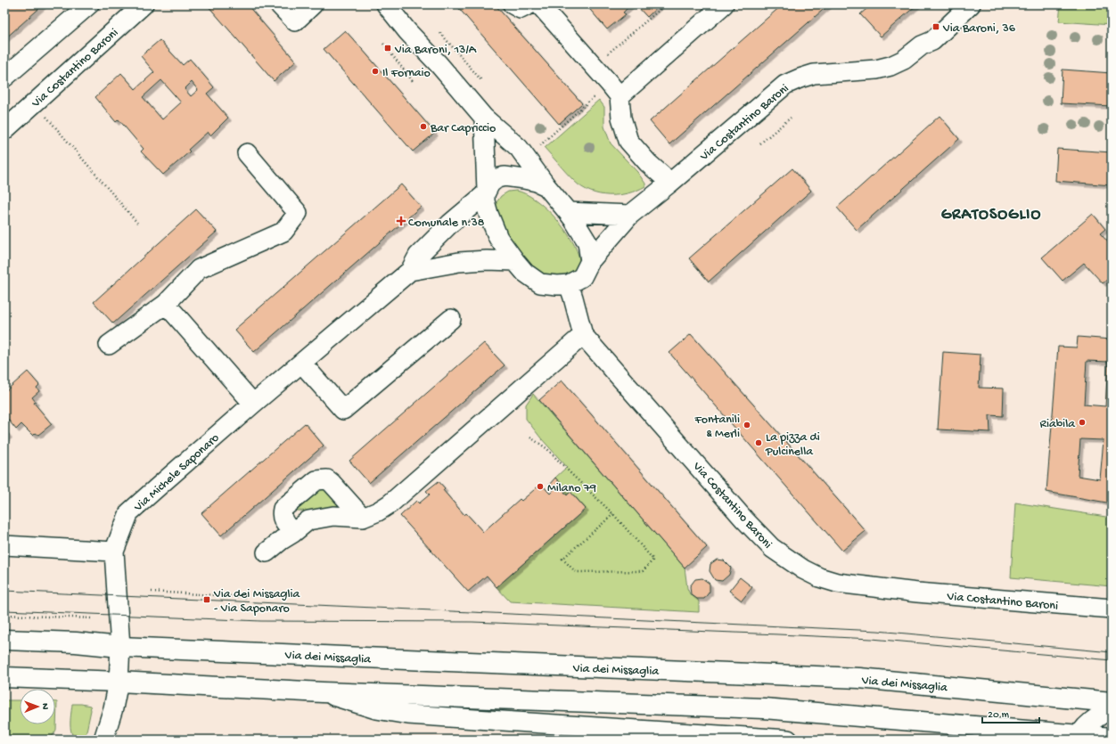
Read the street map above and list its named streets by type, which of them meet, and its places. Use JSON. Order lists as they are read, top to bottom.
{
  "streets": {
    "main road": ["Via dei Missaglia"],
    "street": ["Via Costantino Baroni", "Via Michele Saponaro"]
  },
  "crossings": [
    ["Via Costantino Baroni", "Via Michele Saponaro"],
    ["Via Michele Saponaro", "Via dei Missaglia"]
  ],
  "districts": ["GRATOSOGLIO"],
  "places": {
    "transit": ["Via Baroni, 36", "Via Baroni, 13/A", "Via dei Missaglia - Via Saponaro"],
    "other": [
      "Il Fornaio",
      "Bar Capriccio",
      "Riabila",
      "Fontanili & Merli",
      "La pizza di Pulcinella",
      "Milano 79"
    ],
    "health": ["Comunale n.38"]
  },
  "scale_bar": "20 m",
  "north": "right"
}
